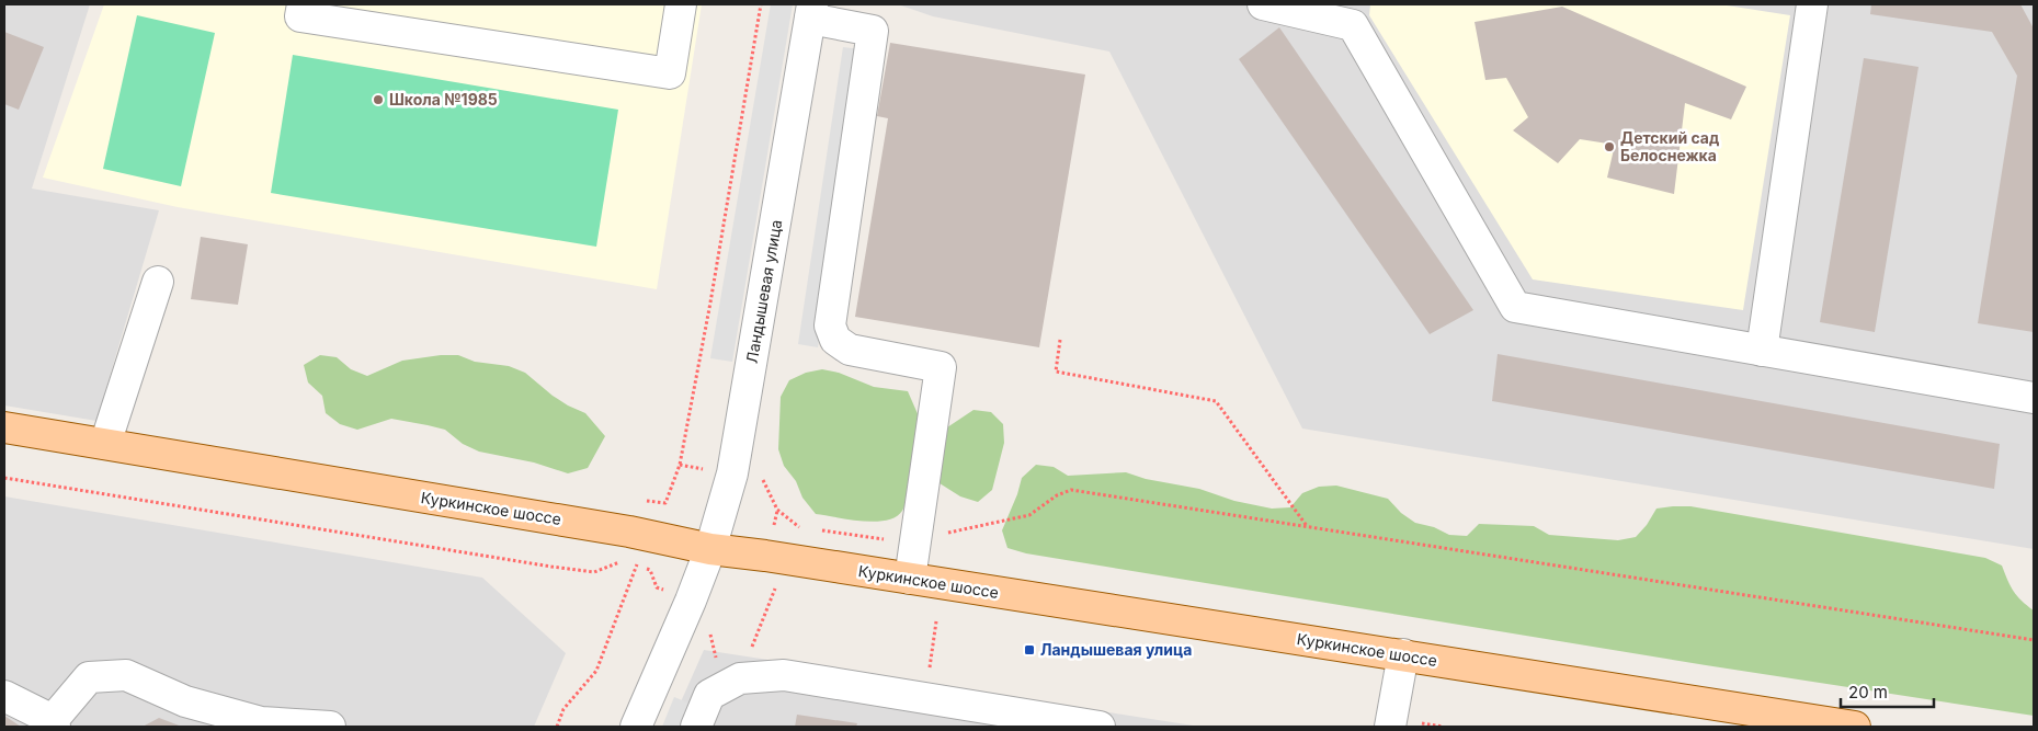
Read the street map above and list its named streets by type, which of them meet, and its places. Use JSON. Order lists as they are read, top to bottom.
{
  "streets": {
    "main road": ["Куркинское шоссе"],
    "street": ["Ландышевая улица"]
  },
  "crossings": [
    ["Ландышевая улица", "Куркинское шоссе"]
  ],
  "places": {
    "other": ["Школа №1985", "Детский сад Белоснежка"],
    "transit": ["Ландышевая улица"]
  },
  "scale_bar": "20 m"
}
